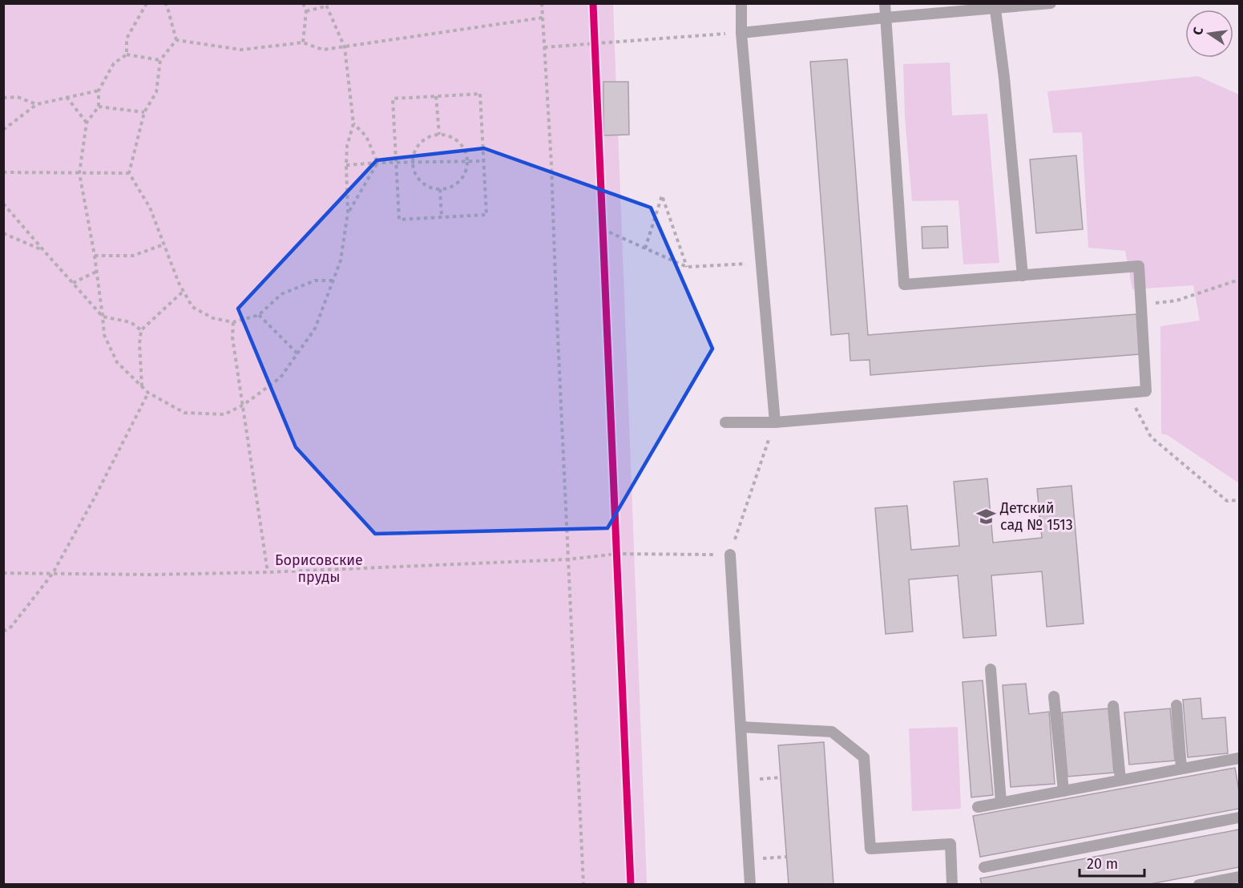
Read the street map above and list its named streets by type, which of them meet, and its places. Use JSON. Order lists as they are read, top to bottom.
{
  "parks": ["Борисовские пруды"],
  "places": {
    "school or university": ["Детский сад № 1513"]
  },
  "scale_bar": "20 m",
  "north": "left"
}
